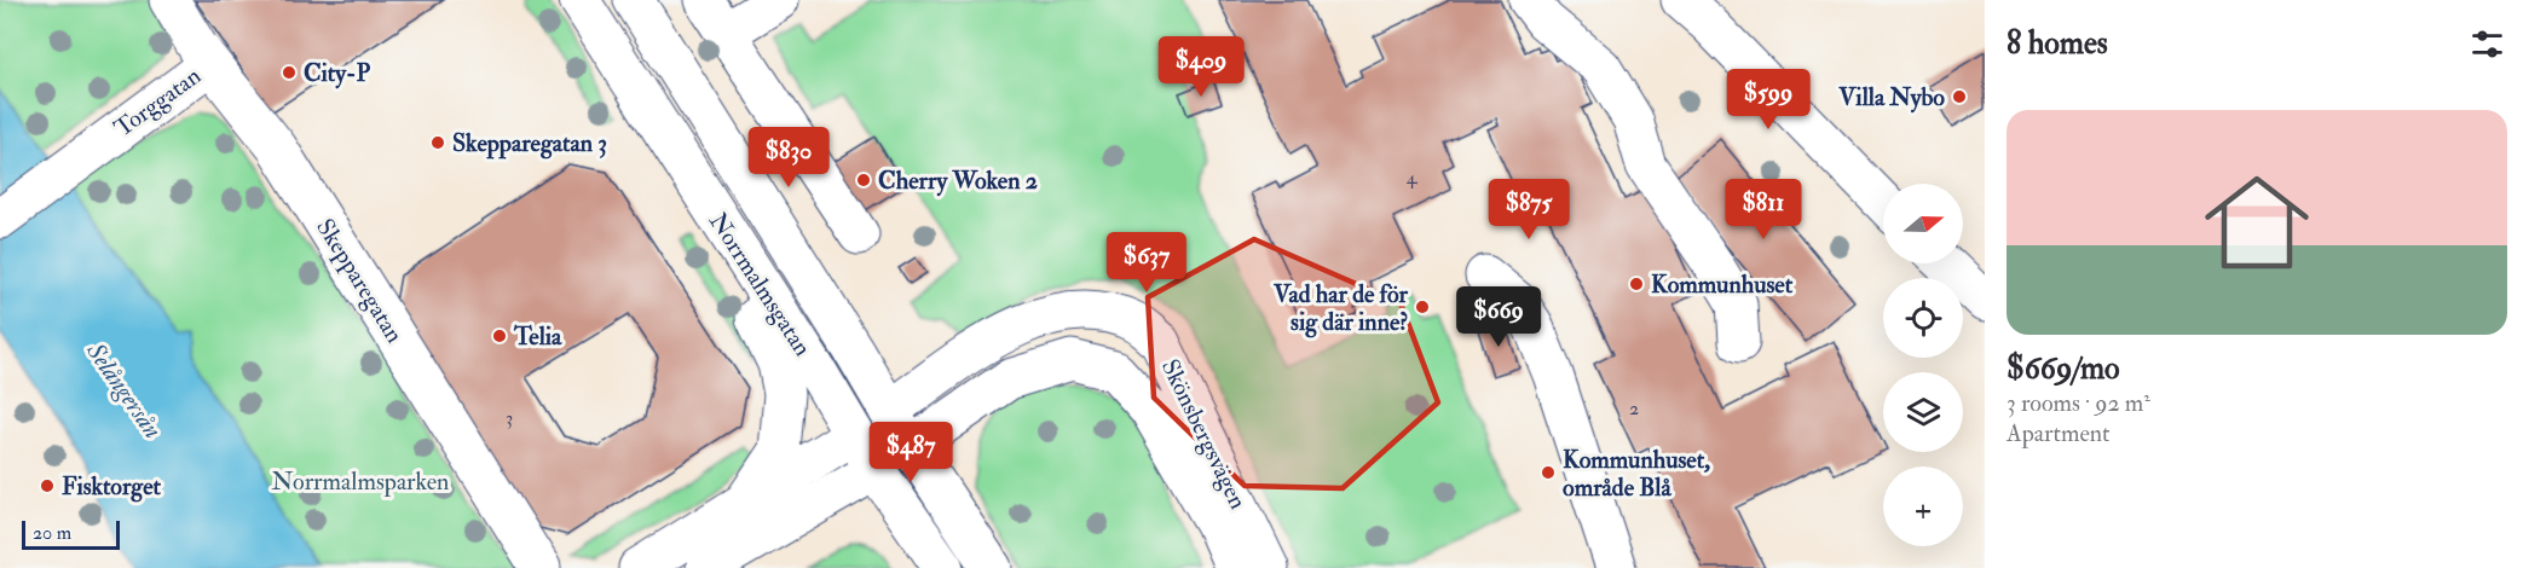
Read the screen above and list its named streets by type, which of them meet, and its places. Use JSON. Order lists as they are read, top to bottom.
{
  "streets": {
    "street": [
      "Torggatan",
      "Skepparegatan",
      "Norrmalmsgatan",
      "Skönsbergsvägen"
    ]
  },
  "crossings": [
    ["Torggatan", "Skepparegatan"],
    ["Norrmalmsgatan", "Skönsbergsvägen"]
  ],
  "water": ["Selångersån"],
  "parks": ["Norrmalmsparken"],
  "places": [
    "City-P",
    "Villa Nybo",
    "Skepparegatan 3",
    "Cherry Woken 2",
    "Kommunhuset",
    "Vad har de för sig där inne?",
    "Telia",
    "Kommunhuset, område Blå",
    "Fisktorget"
  ],
  "house_numbers": ["4", "2", "3"],
  "scale_bar": "20 m",
  "north": "right",
  "page": {
    "heading": "8 homes",
    "price": [
      "$409",
      "$599",
      "$830",
      "$875",
      "$811",
      "$637",
      "$669",
      "$487"
    ],
    "list": [
      {
        "name": "$669/mo",
        "note": "3 rooms · 92 m² · Apartment"
      }
    ],
    "map_buttons": "+",
    "scale": "20 m"
  }
}
